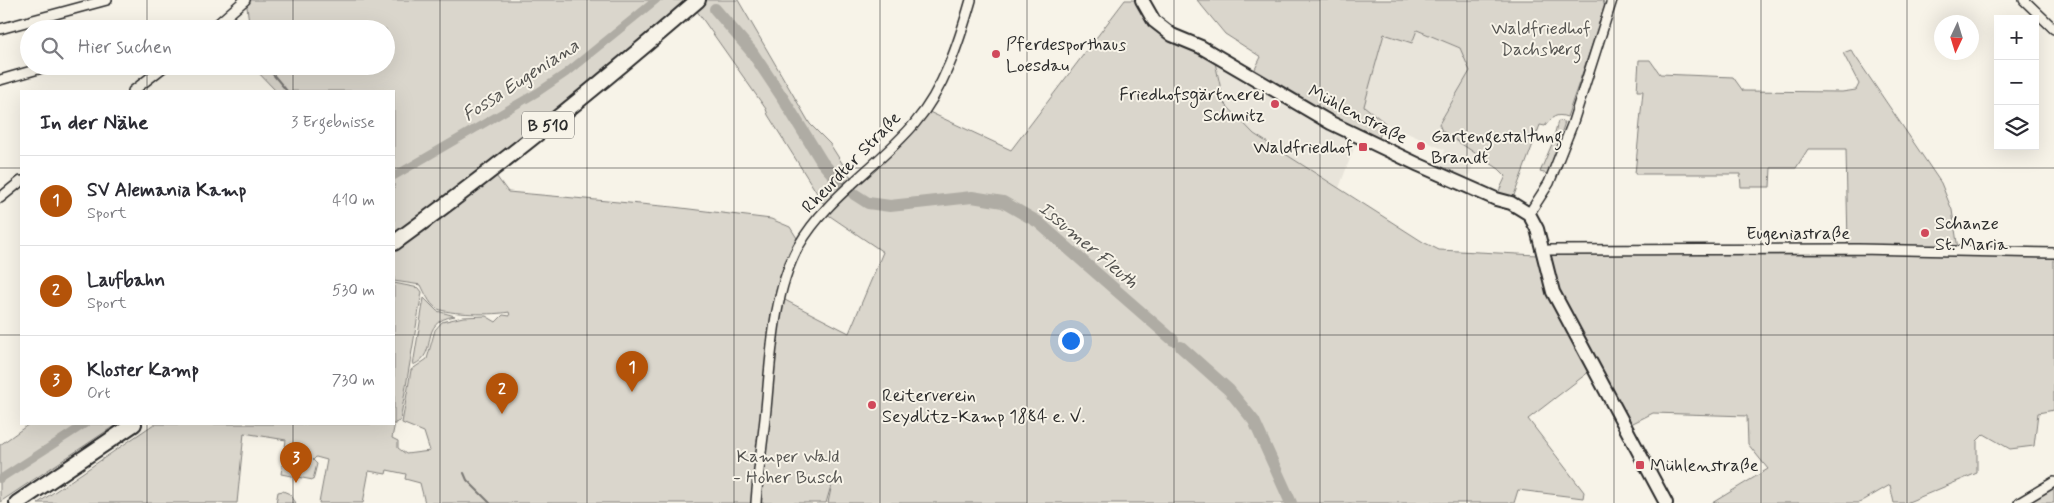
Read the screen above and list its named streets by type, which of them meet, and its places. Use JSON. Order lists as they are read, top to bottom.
{
  "streets": {
    "main road": ["B 510"],
    "street": ["Mühlenstraße", "Rheurdter Straße", "Eugeniastraße"]
  },
  "water": ["Fossa Eugeniana", "Issumer Fleuth"],
  "parks": ["Waldfriedhof Dachsberg", "Kamper Wald - Hoher Busch"],
  "places": {
    "other": [
      "Pferdesporthaus Loesdau",
      "Friedhofsgärtnerei Schmitz",
      "Gartengestaltung Brandt",
      "Schanze St. Maria",
      "Reiterverein Seydlitz-Kamp 1884 e. V."
    ],
    "transit": ["Waldfriedhof", "Mühlenstraße"]
  },
  "north": "bottom",
  "page": {
    "map_buttons": ["+", "−"],
    "search": "Hier suchen",
    "heading": ["In der Nähe", "3 Ergebnisse"],
    "list": [
      {
        "mark": "1",
        "name": "SV Alemania Kamp",
        "note": "Sport",
        "value": "410 m"
      },
      {
        "mark": "2",
        "name": "Laufbahn",
        "note": "Sport",
        "value": "530 m"
      },
      {
        "mark": "3",
        "name": "Kloster Kamp",
        "note": "Ort",
        "value": "730 m"
      }
    ],
    "pins": ["1", "2", "3"]
  }
}
